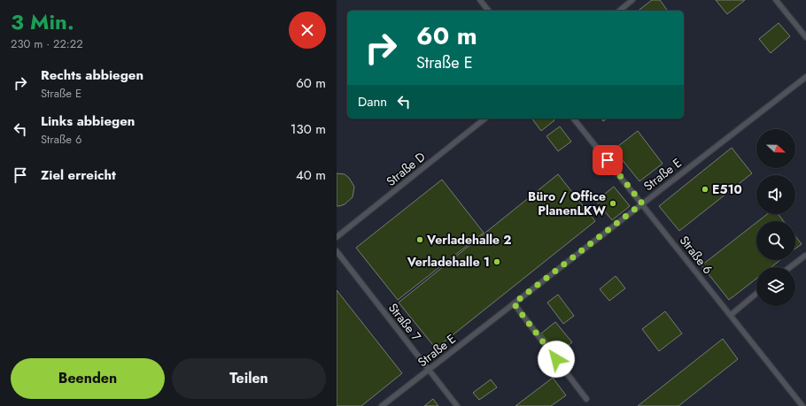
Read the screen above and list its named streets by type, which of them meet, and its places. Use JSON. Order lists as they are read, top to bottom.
{
  "streets": {
    "lane": [
      "Straße D",
      "Straße E",
      "Straße 6",
      "Straße 7"
    ]
  },
  "crossings": [
    ["Straße E", "Straße 6"],
    ["Straße E", "Straße 7"]
  ],
  "places": [
    "E510",
    "Büro / Office PlanenLKW",
    "Verladehalle 2",
    "Verladehalle 1"
  ],
  "north": "right",
  "page": {
    "heading": ["3 Min.", "230 m · 22:22"],
    "turn": ["60 m", "Straße E"],
    "list": [
      {
        "name": "Rechts abbiegen",
        "note": "Straße E",
        "value": "60 m"
      },
      {
        "name": "Links abbiegen",
        "note": "Straße 6",
        "value": "130 m"
      },
      {
        "name": "Ziel erreicht",
        "value": "40 m"
      }
    ],
    "then": "Dann",
    "buttons": ["Beenden", "Teilen"]
  }
}
